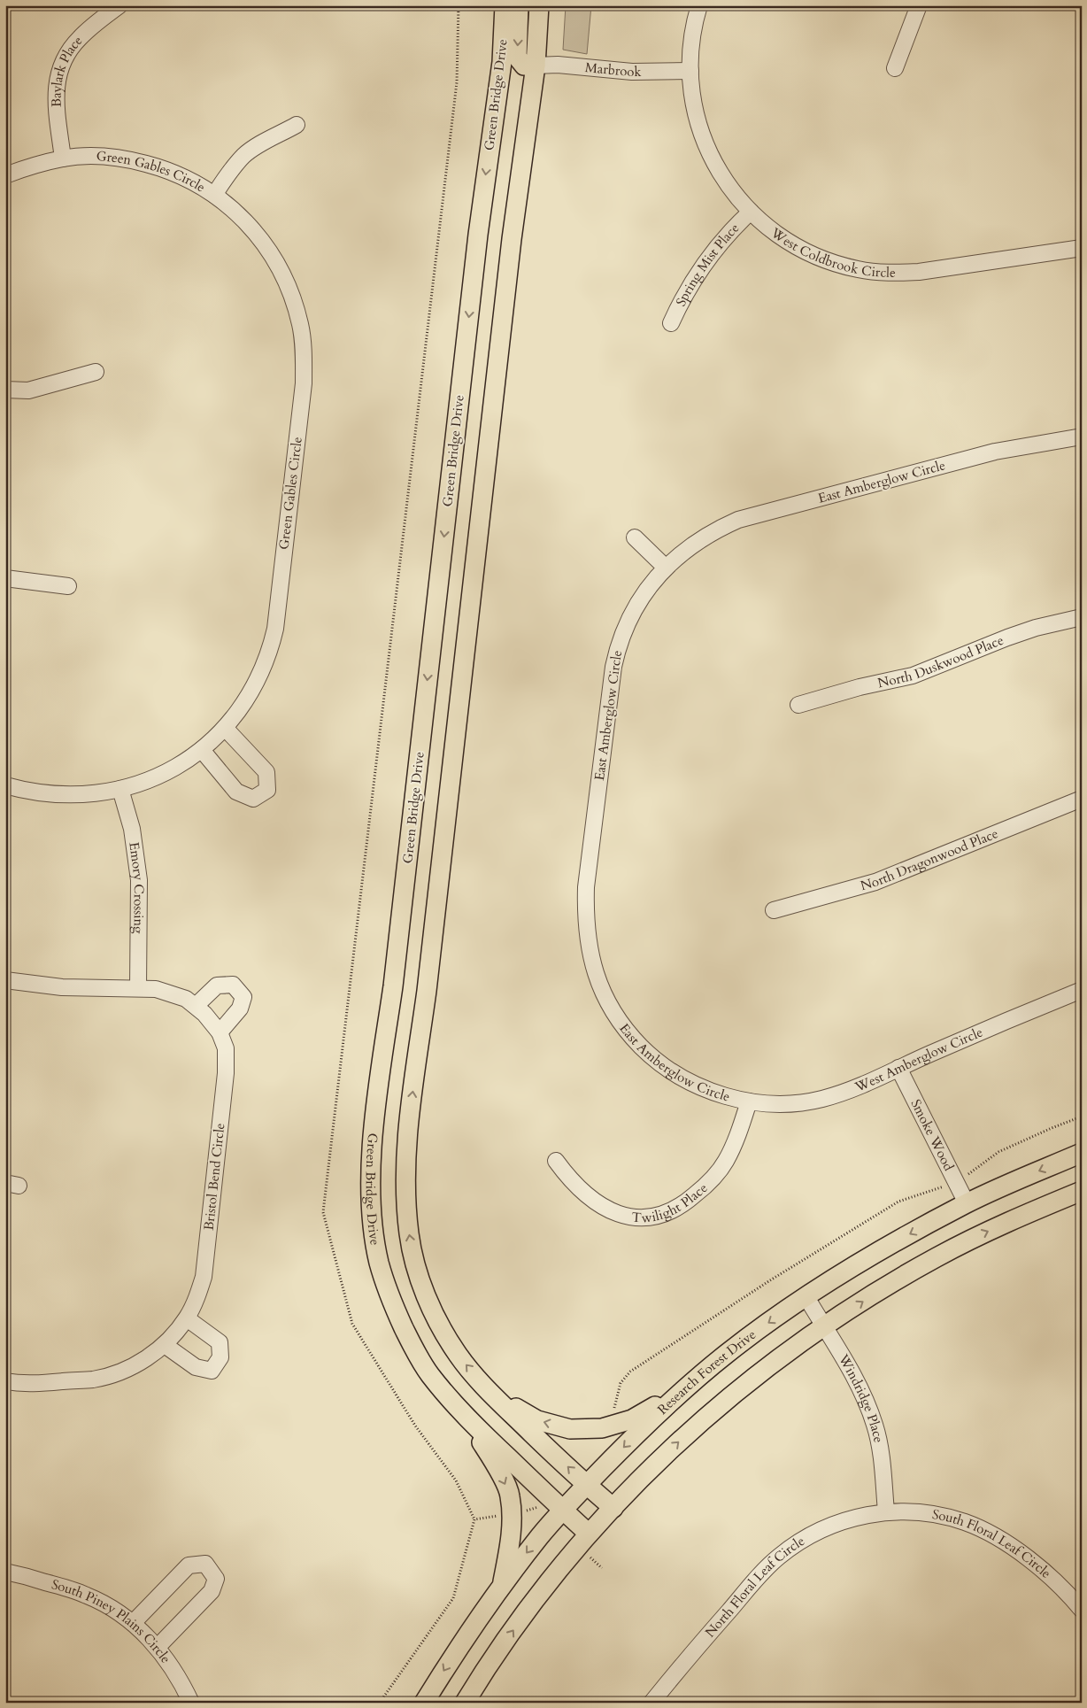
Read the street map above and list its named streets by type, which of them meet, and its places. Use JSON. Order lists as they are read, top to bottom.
{
  "streets": {
    "main road": ["Green Bridge Drive", "Research Forest Drive"],
    "street": [
      "Marbrook",
      "Baylark Place",
      "Green Gables Circle",
      "West Coldbrook Circle",
      "Spring Mist Place",
      "East Amberglow Circle",
      "North Duskwood Place",
      "North Dragonwood Place",
      "Emory Crossing",
      "West Amberglow Circle",
      "Smoke Wood",
      "Bristol Bend Circle",
      "Twilight Place",
      "Windridge Place",
      "South Floral Leaf Circle",
      "North Floral Leaf Circle",
      "South Piney Plains Circle"
    ]
  },
  "crossings": [
    ["Marbrook", "West Coldbrook Circle"],
    ["Baylark Place", "Green Gables Circle"],
    ["Green Bridge Drive", "Research Forest Drive"],
    ["Green Gables Circle", "Emory Crossing"],
    ["West Coldbrook Circle", "Spring Mist Place"],
    ["East Amberglow Circle", "West Amberglow Circle"],
    ["East Amberglow Circle", "Twilight Place"],
    ["Emory Crossing", "Bristol Bend Circle"],
    ["West Amberglow Circle", "Smoke Wood"],
    ["West Amberglow Circle", "Twilight Place"],
    ["Smoke Wood", "Research Forest Drive"],
    ["Research Forest Drive", "Windridge Place"],
    ["Windridge Place", "South Floral Leaf Circle"],
    ["Windridge Place", "North Floral Leaf Circle"],
    ["South Floral Leaf Circle", "North Floral Leaf Circle"]
  ]
}
